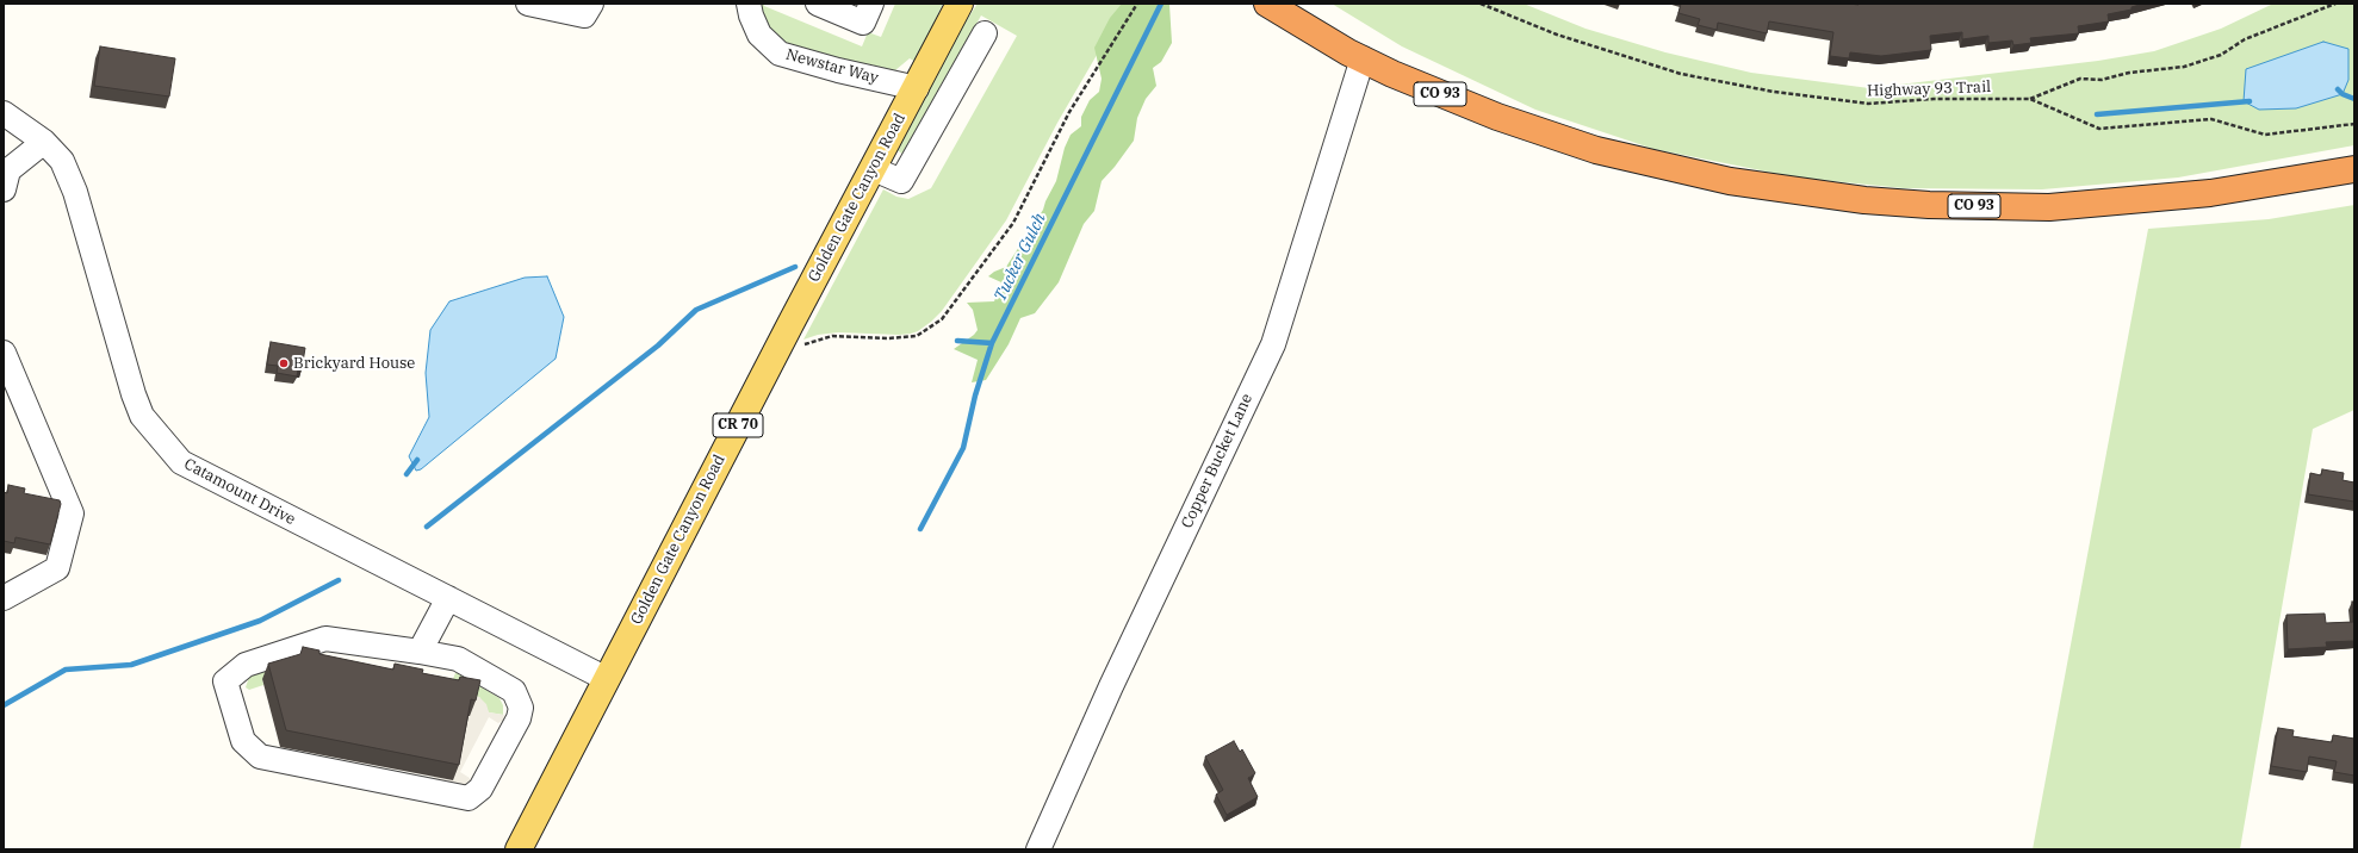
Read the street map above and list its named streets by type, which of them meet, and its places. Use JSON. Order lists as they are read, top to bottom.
{
  "streets": {
    "highway": ["CO 93"],
    "main road": ["Golden Gate Canyon Road", "CR 70"],
    "street": ["Newstar Way", "Copper Bucket Lane", "Catamount Drive"],
    "path": ["Highway 93 Trail"]
  },
  "crossings": [
    ["Newstar Way", "Golden Gate Canyon Road"],
    ["CO 93", "Copper Bucket Lane"],
    ["Golden Gate Canyon Road", "Catamount Drive"]
  ],
  "water": ["Tucker Gulch"],
  "places": ["Brickyard House"]
}
